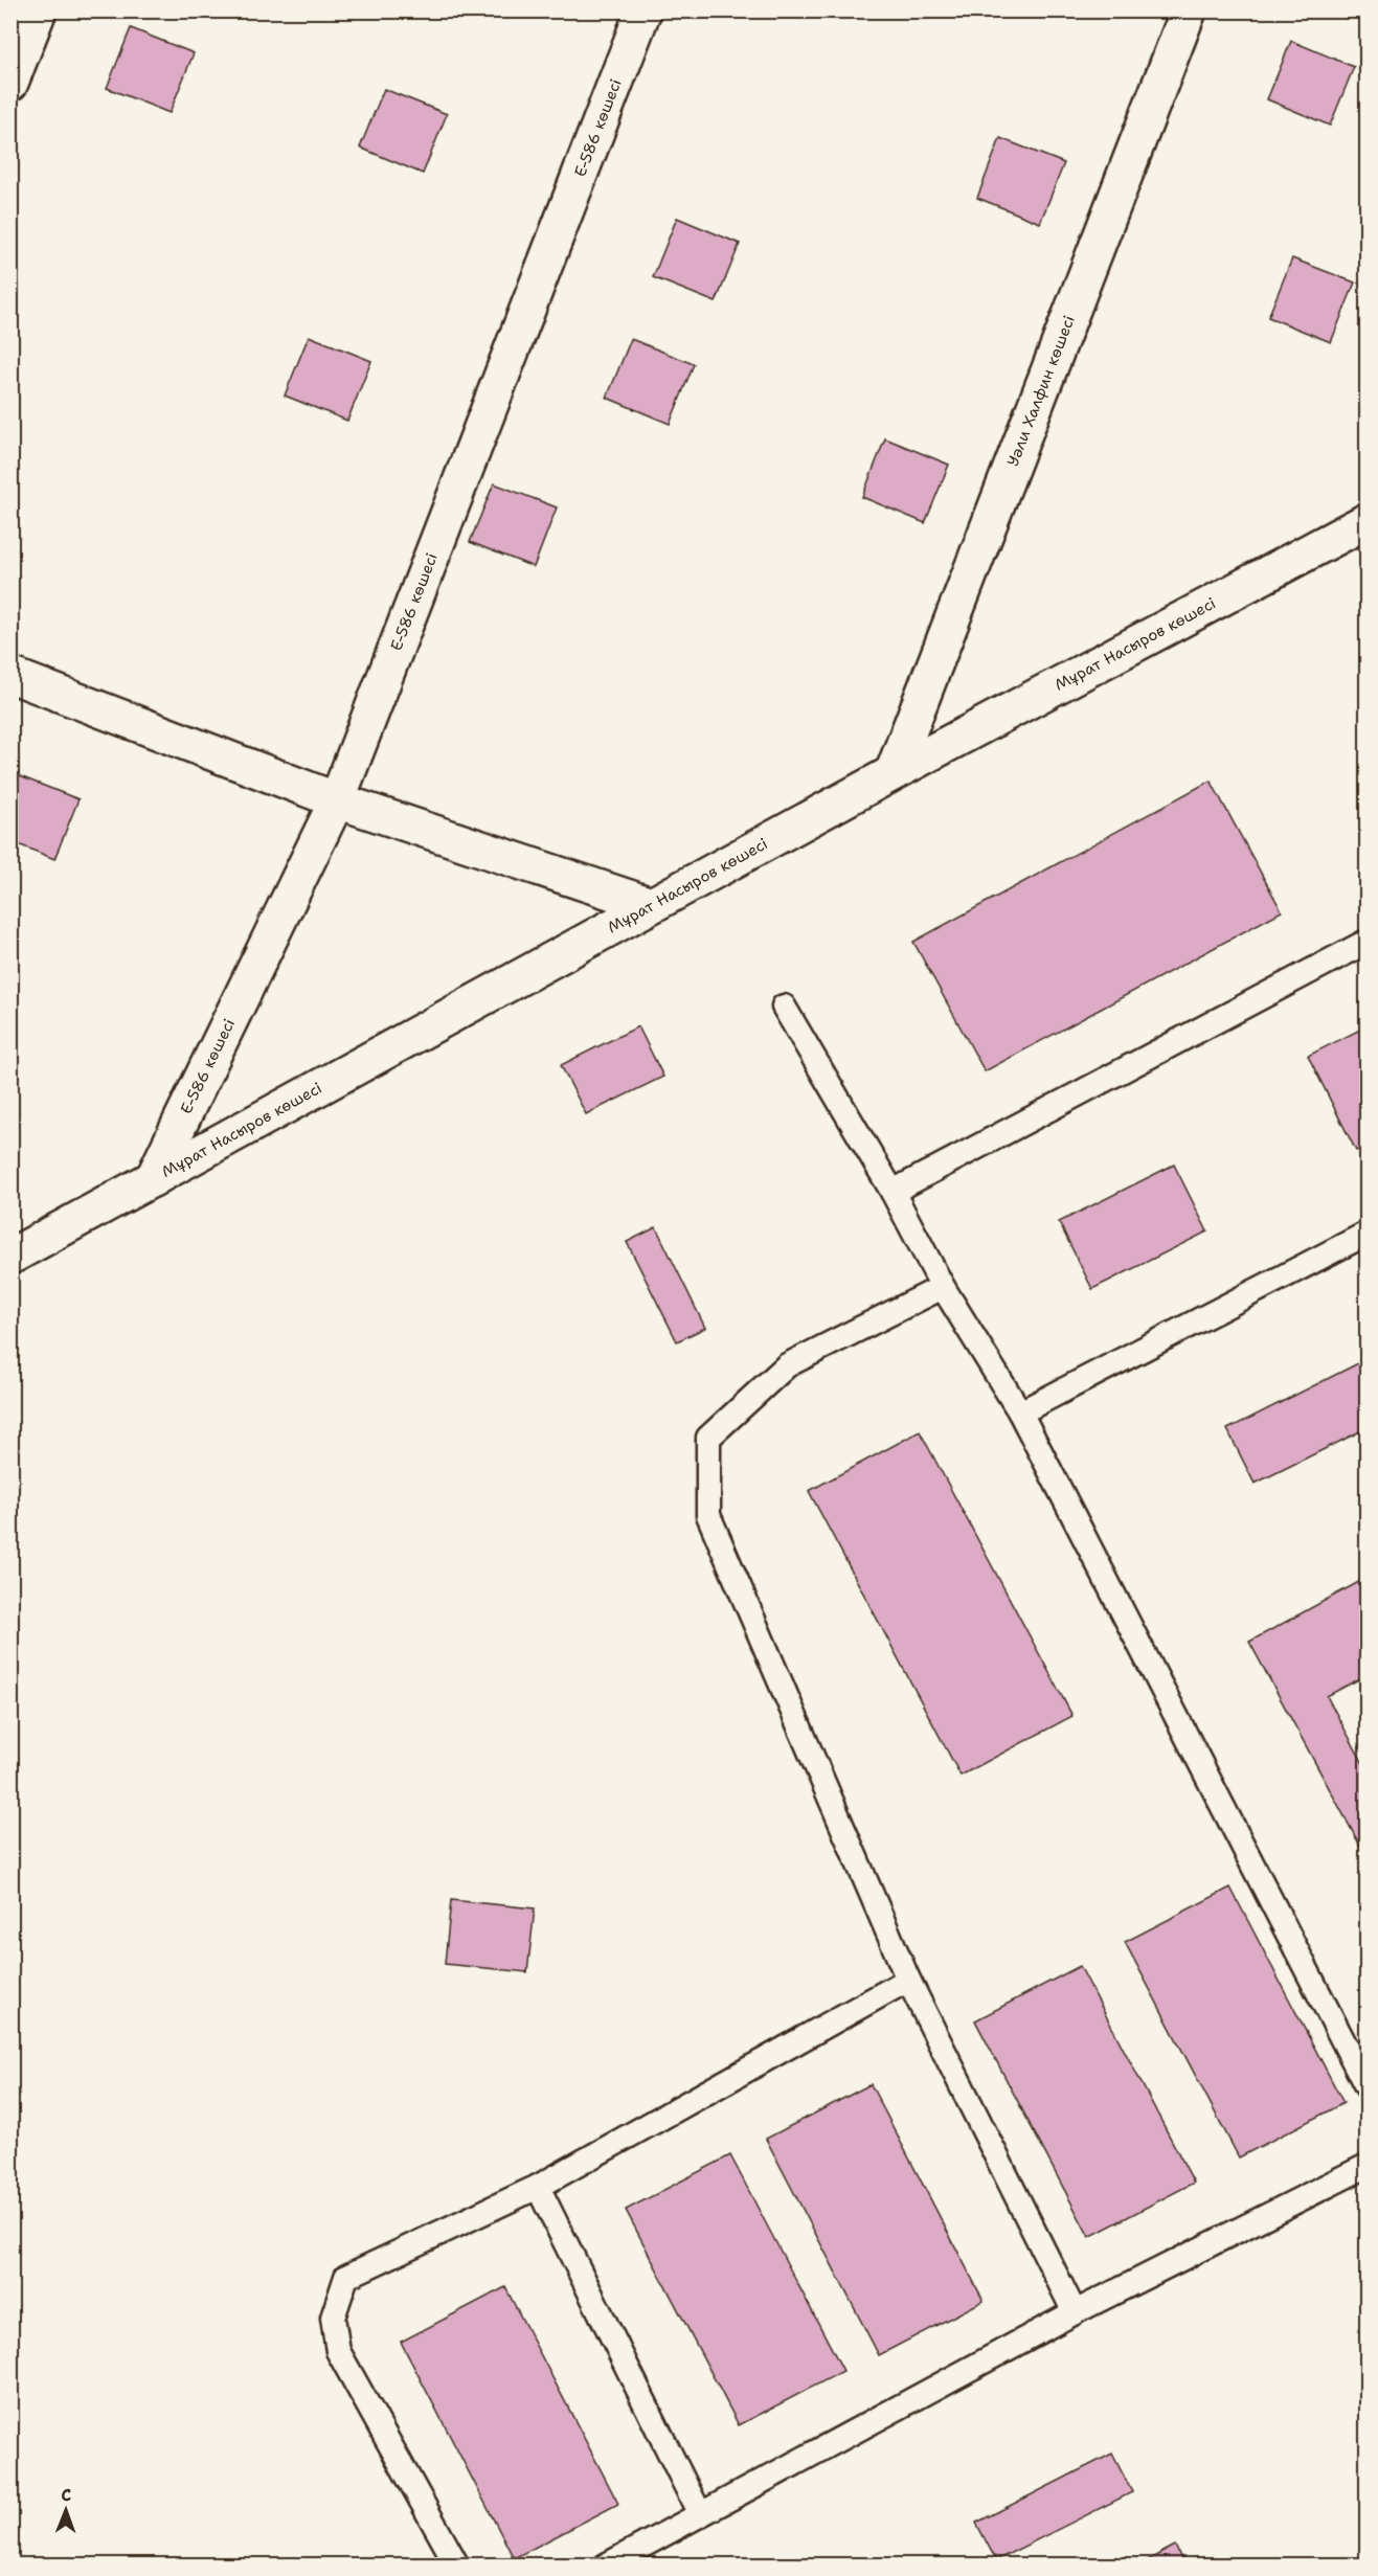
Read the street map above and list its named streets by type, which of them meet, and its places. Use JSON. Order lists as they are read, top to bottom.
{
  "streets": {
    "street": ["Е-586 көшесі", "Уәли Халфин көшесі", "Мұрат Насыров көшесі"]
  },
  "crossings": [
    ["Е-586 көшесі", "Мұрат Насыров көшесі"],
    ["Уәли Халфин көшесі", "Мұрат Насыров көшесі"]
  ],
  "north": "top"
}
